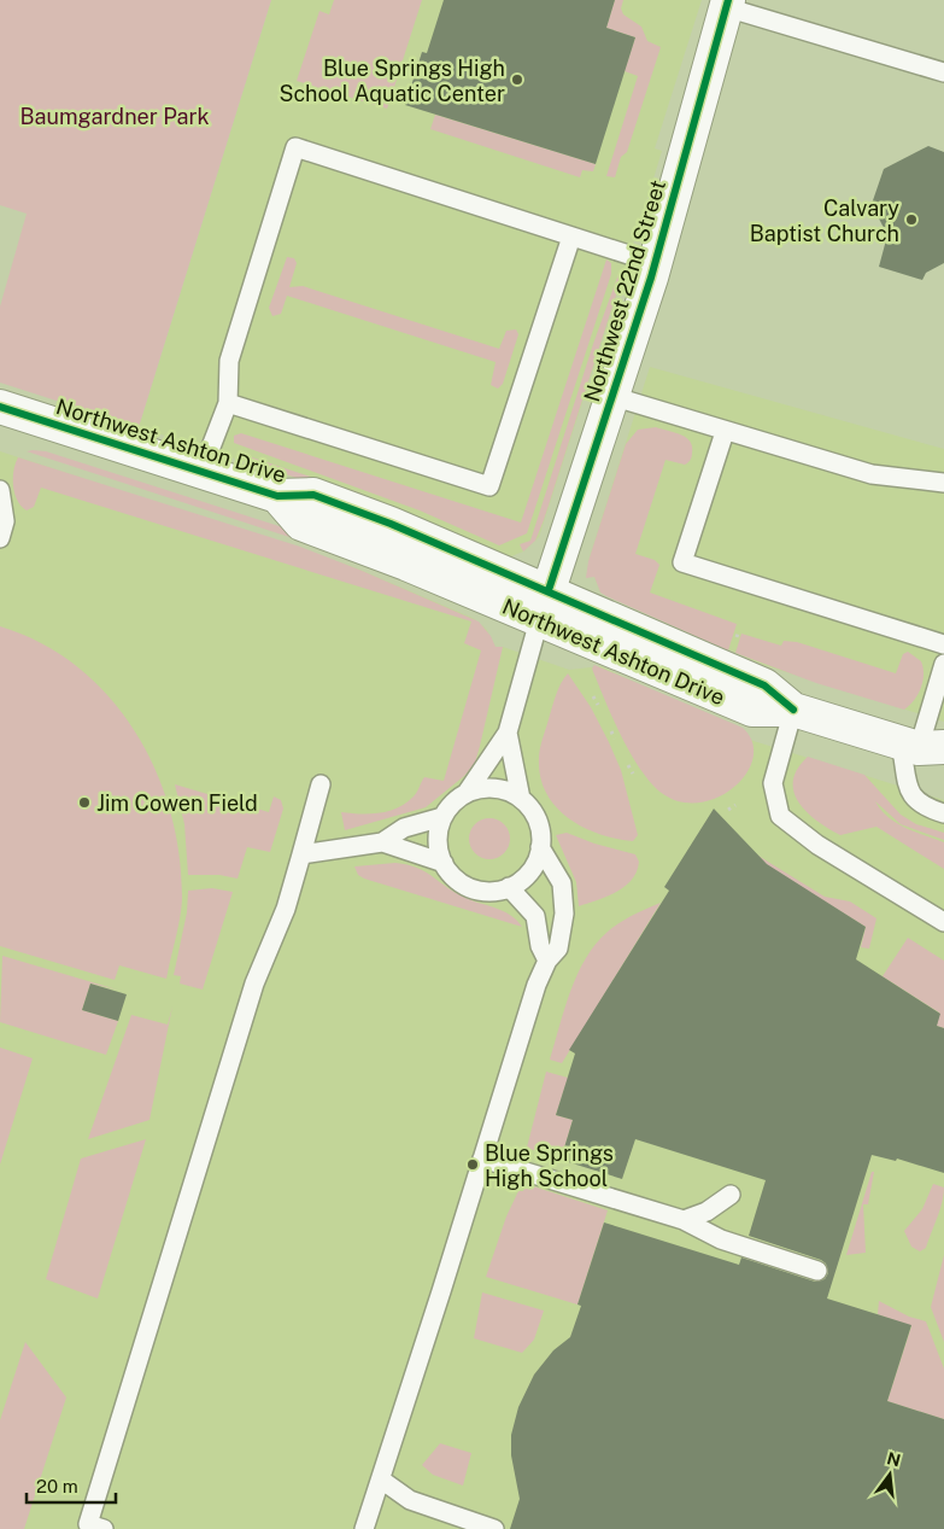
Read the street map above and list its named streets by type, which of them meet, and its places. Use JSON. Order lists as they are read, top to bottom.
{
  "streets": {
    "street": ["Northwest 22nd Street", "Northwest Ashton Drive"]
  },
  "crossings": [
    ["Northwest 22nd Street", "Northwest Ashton Drive"]
  ],
  "parks": ["Baumgardner Park"],
  "places": [
    "Blue Springs High School Aquatic Center",
    "Calvary Baptist Church",
    "Jim Cowen Field",
    "Blue Springs High School"
  ],
  "scale_bar": "20 m",
  "north": "top"
}
